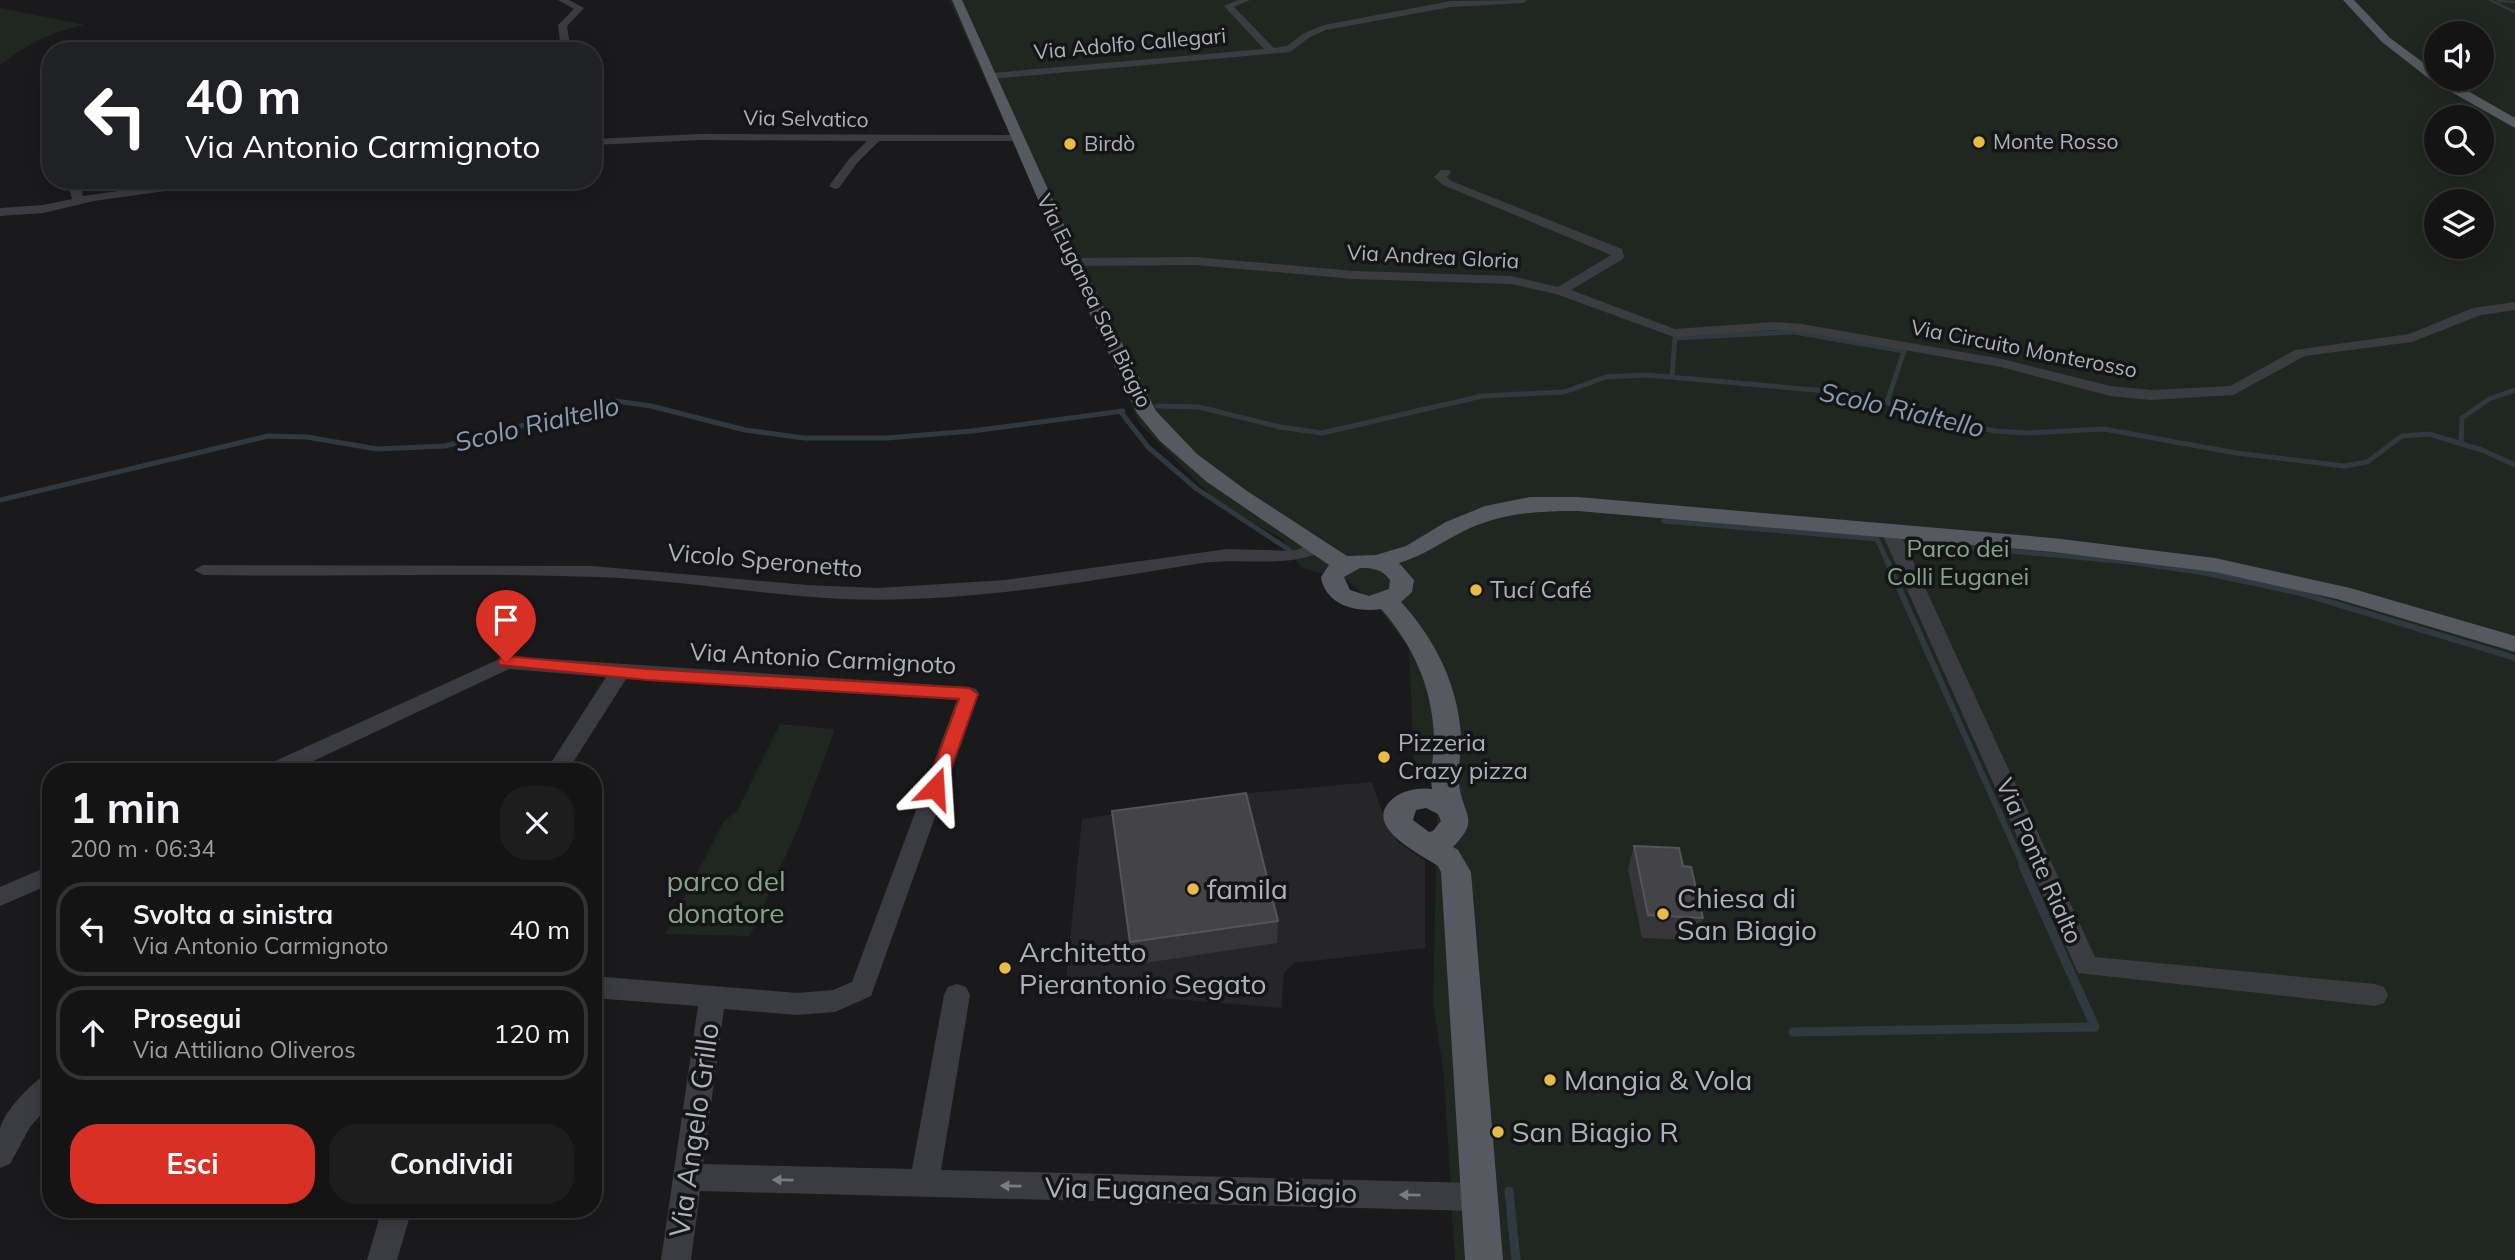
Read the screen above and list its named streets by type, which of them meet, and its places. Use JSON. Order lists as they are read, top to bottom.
{
  "streets": {
    "main road": ["Via Euganea San Biagio"],
    "street": [
      "Via Adolfo Callegari",
      "Via Selvatico",
      "Via Andrea Gloria",
      "Via Circuito Monterosso",
      "Vicolo Speronetto",
      "Via Antonio Carmignoto",
      "Via Ponte Rialto",
      "Via Angelo Grillo"
    ]
  },
  "crossings": [
    ["Via Adolfo Callegari", "Via Euganea San Biagio"],
    ["Via Selvatico", "Via Euganea San Biagio"],
    ["Via Andrea Gloria", "Via Euganea San Biagio"],
    ["Via Andrea Gloria", "Via Circuito Monterosso"],
    ["Via Euganea San Biagio", "Vicolo Speronetto"],
    ["Via Euganea San Biagio", "Via Angelo Grillo"],
    ["Via Antonio Carmignoto", "Via Angelo Grillo"]
  ],
  "one_way": ["Via Euganea San Biagio"],
  "water": ["Scolo Rialtello"],
  "parks": ["Parco dei Colli Euganei", "parco del donatore"],
  "places": [
    "Monte Rosso",
    "Birdò",
    "Tucí Café",
    "Pizzeria Crazy pizza",
    "famila",
    "Chiesa di San Biagio",
    "Architetto Pierantonio Segato",
    "Mangia & Vola",
    "San Biagio R"
  ],
  "page": {
    "turn": ["40 m", "Via Antonio Carmignoto"],
    "heading": ["1 min", "200 m · 06:34"],
    "list": [
      {
        "name": "Svolta a sinistra",
        "note": "Via Antonio Carmignoto",
        "value": "40 m"
      },
      {
        "name": "Prosegui",
        "note": "Via Attiliano Oliveros",
        "value": "120 m"
      }
    ],
    "buttons": ["Esci", "Condividi"]
  }
}
